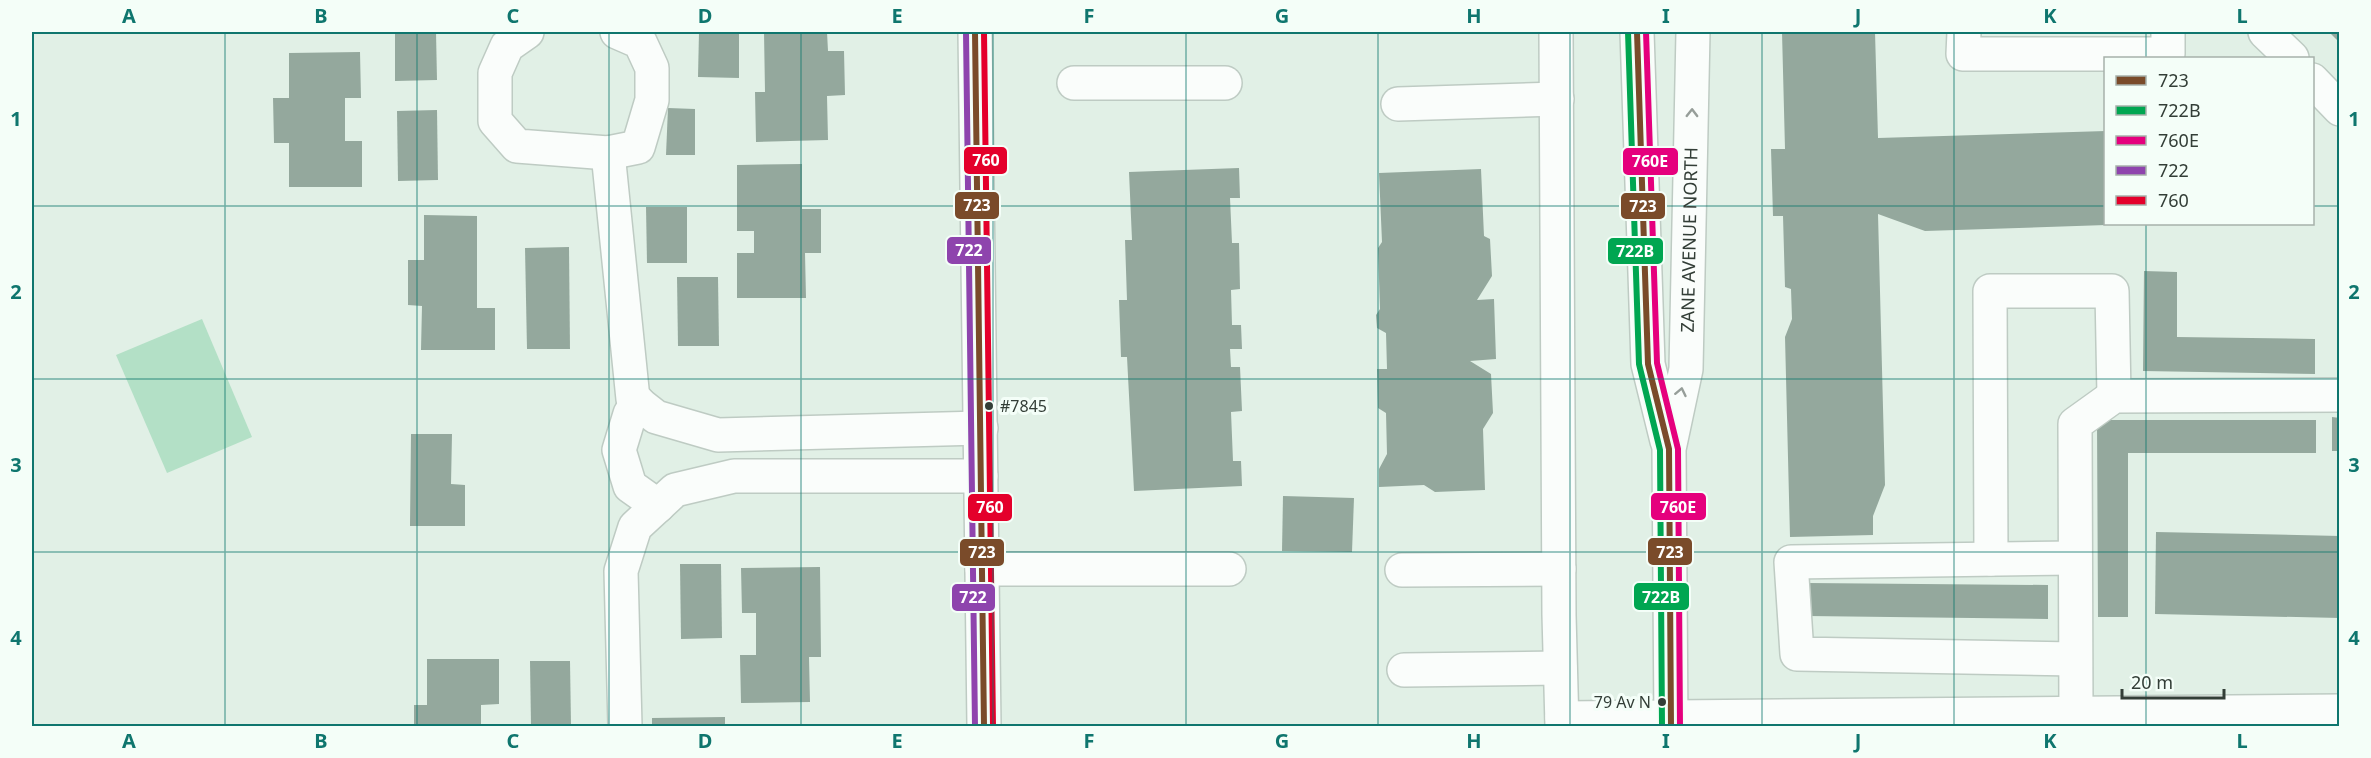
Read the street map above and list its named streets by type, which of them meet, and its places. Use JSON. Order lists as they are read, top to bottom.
{
  "streets": {
    "street": ["ZANE AVENUE NORTH"]
  },
  "places": ["#7845", "79 Av N"],
  "lines": [
    "transit line 723",
    "transit line 722B",
    "transit line 760E",
    "transit line 722",
    "transit line 760"
  ],
  "legend": [
    "723",
    "722B",
    "760E",
    "722",
    "760"
  ],
  "scale_bar": "20 m",
  "grid": {
    "columns": [
      "A",
      "B",
      "C",
      "D",
      "E",
      "F",
      "G",
      "H",
      "I",
      "J",
      "K",
      "L"
    ],
    "rows": [
      "1",
      "2",
      "3",
      "4"
    ]
  }
}
